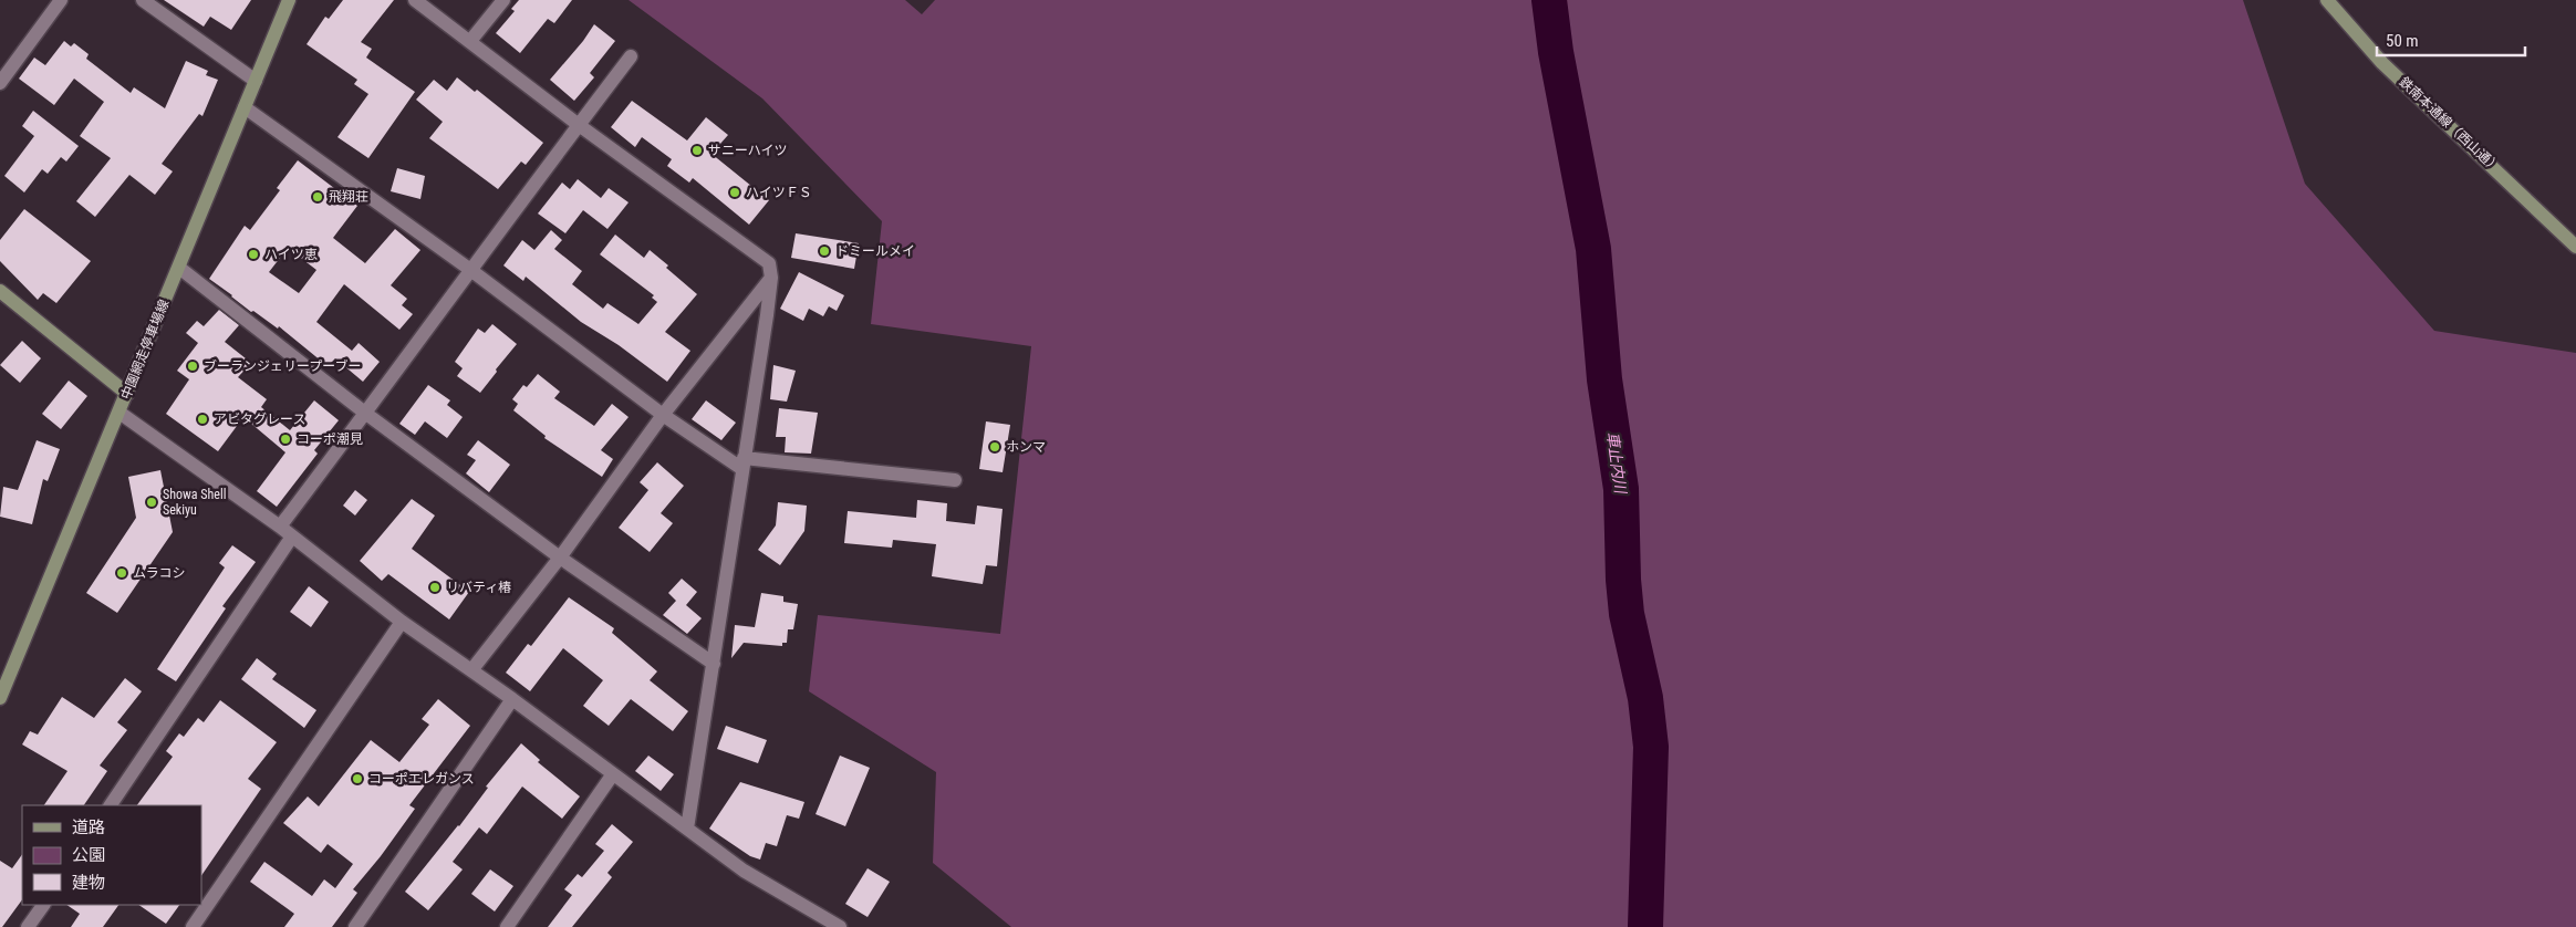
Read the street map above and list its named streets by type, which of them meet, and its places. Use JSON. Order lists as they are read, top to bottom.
{
  "streets": {
    "main road": ["鉄南本通線（西山通）", "中園網走停車場線"]
  },
  "water": ["車止内川"],
  "places": [
    "サニーハイツ",
    "ハイツＦＳ",
    "飛翔荘",
    "ドミールメイ",
    "ハイツ恵",
    "ブーランジェリープーブー",
    "アビタグレース",
    "コーポ潮見",
    "ホンマ",
    "Showa Shell Sekiyu",
    "ムラコシ",
    "リバティ椿",
    "コーポエレガンス"
  ],
  "legend": ["道路", "公園", "建物"],
  "scale_bar": "50 m"
}
